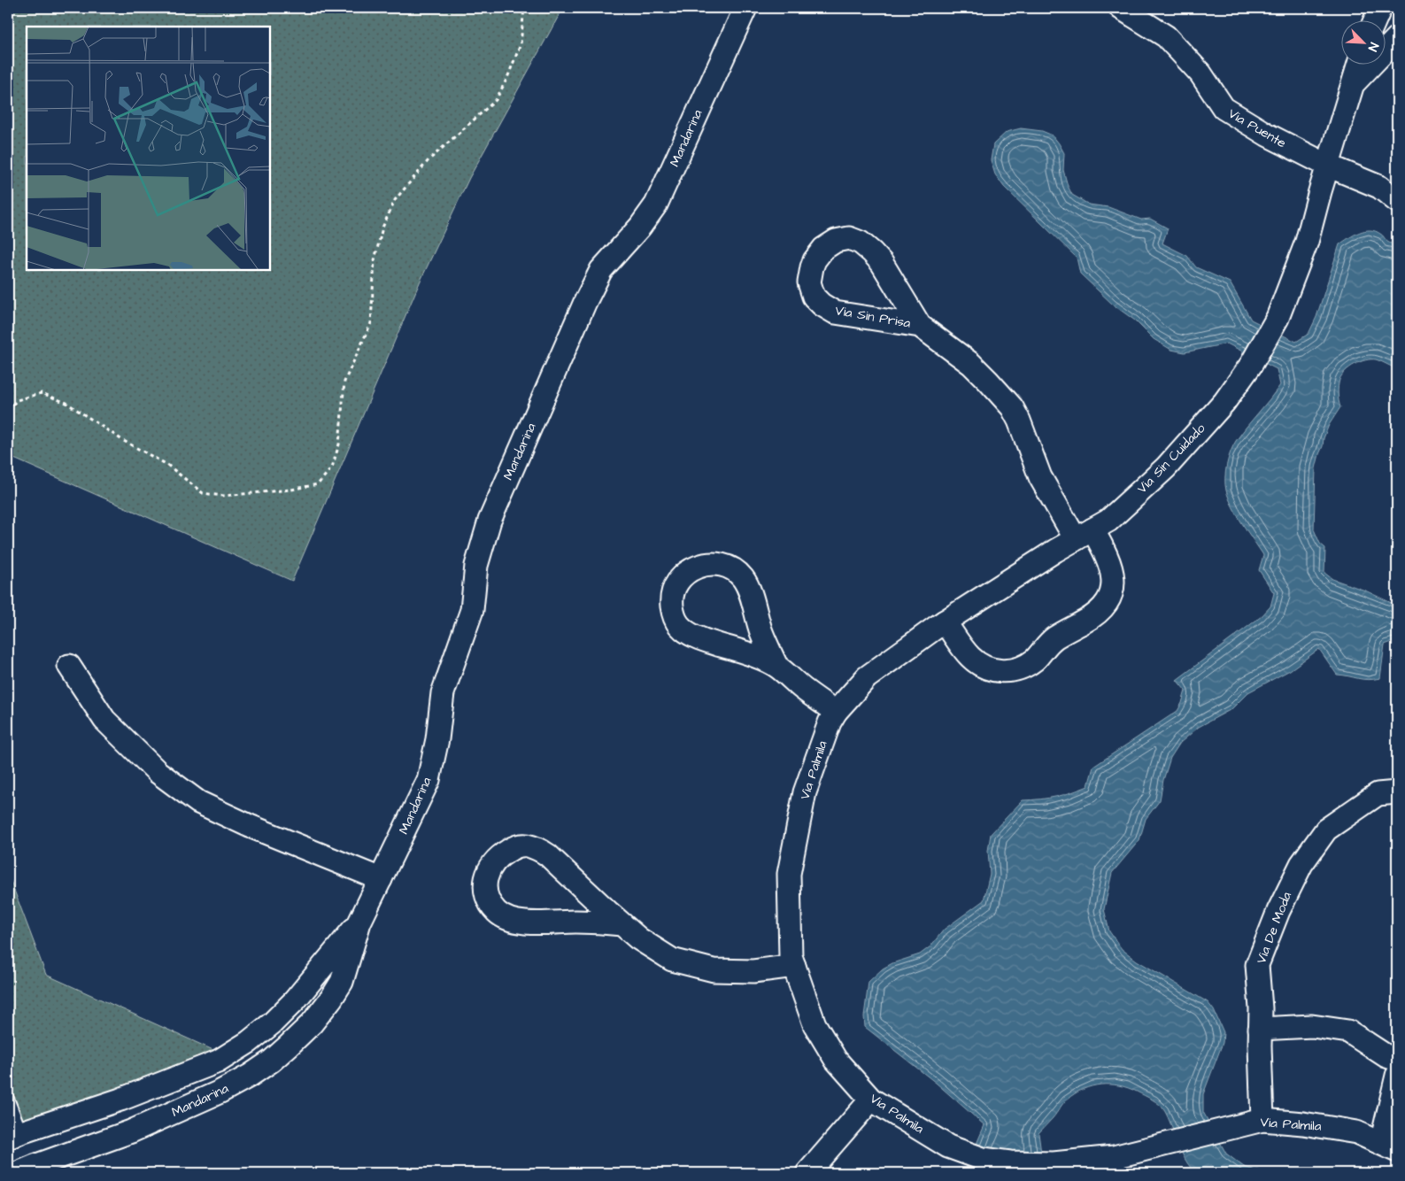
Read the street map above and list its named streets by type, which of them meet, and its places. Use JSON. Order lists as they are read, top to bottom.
{
  "streets": {
    "street": [
      "Via Puente",
      "Mandarina",
      "Via Sin Prisa",
      "Via Sin Cuidado",
      "Via Palmila",
      "Via De Moda"
    ]
  },
  "crossings": [
    ["Via Puente", "Via Sin Cuidado"],
    ["Via Sin Prisa", "Via Sin Cuidado"],
    ["Via Sin Cuidado", "Via Palmila"],
    ["Via Palmila", "Via De Moda"]
  ],
  "north": "bottom right"
}
